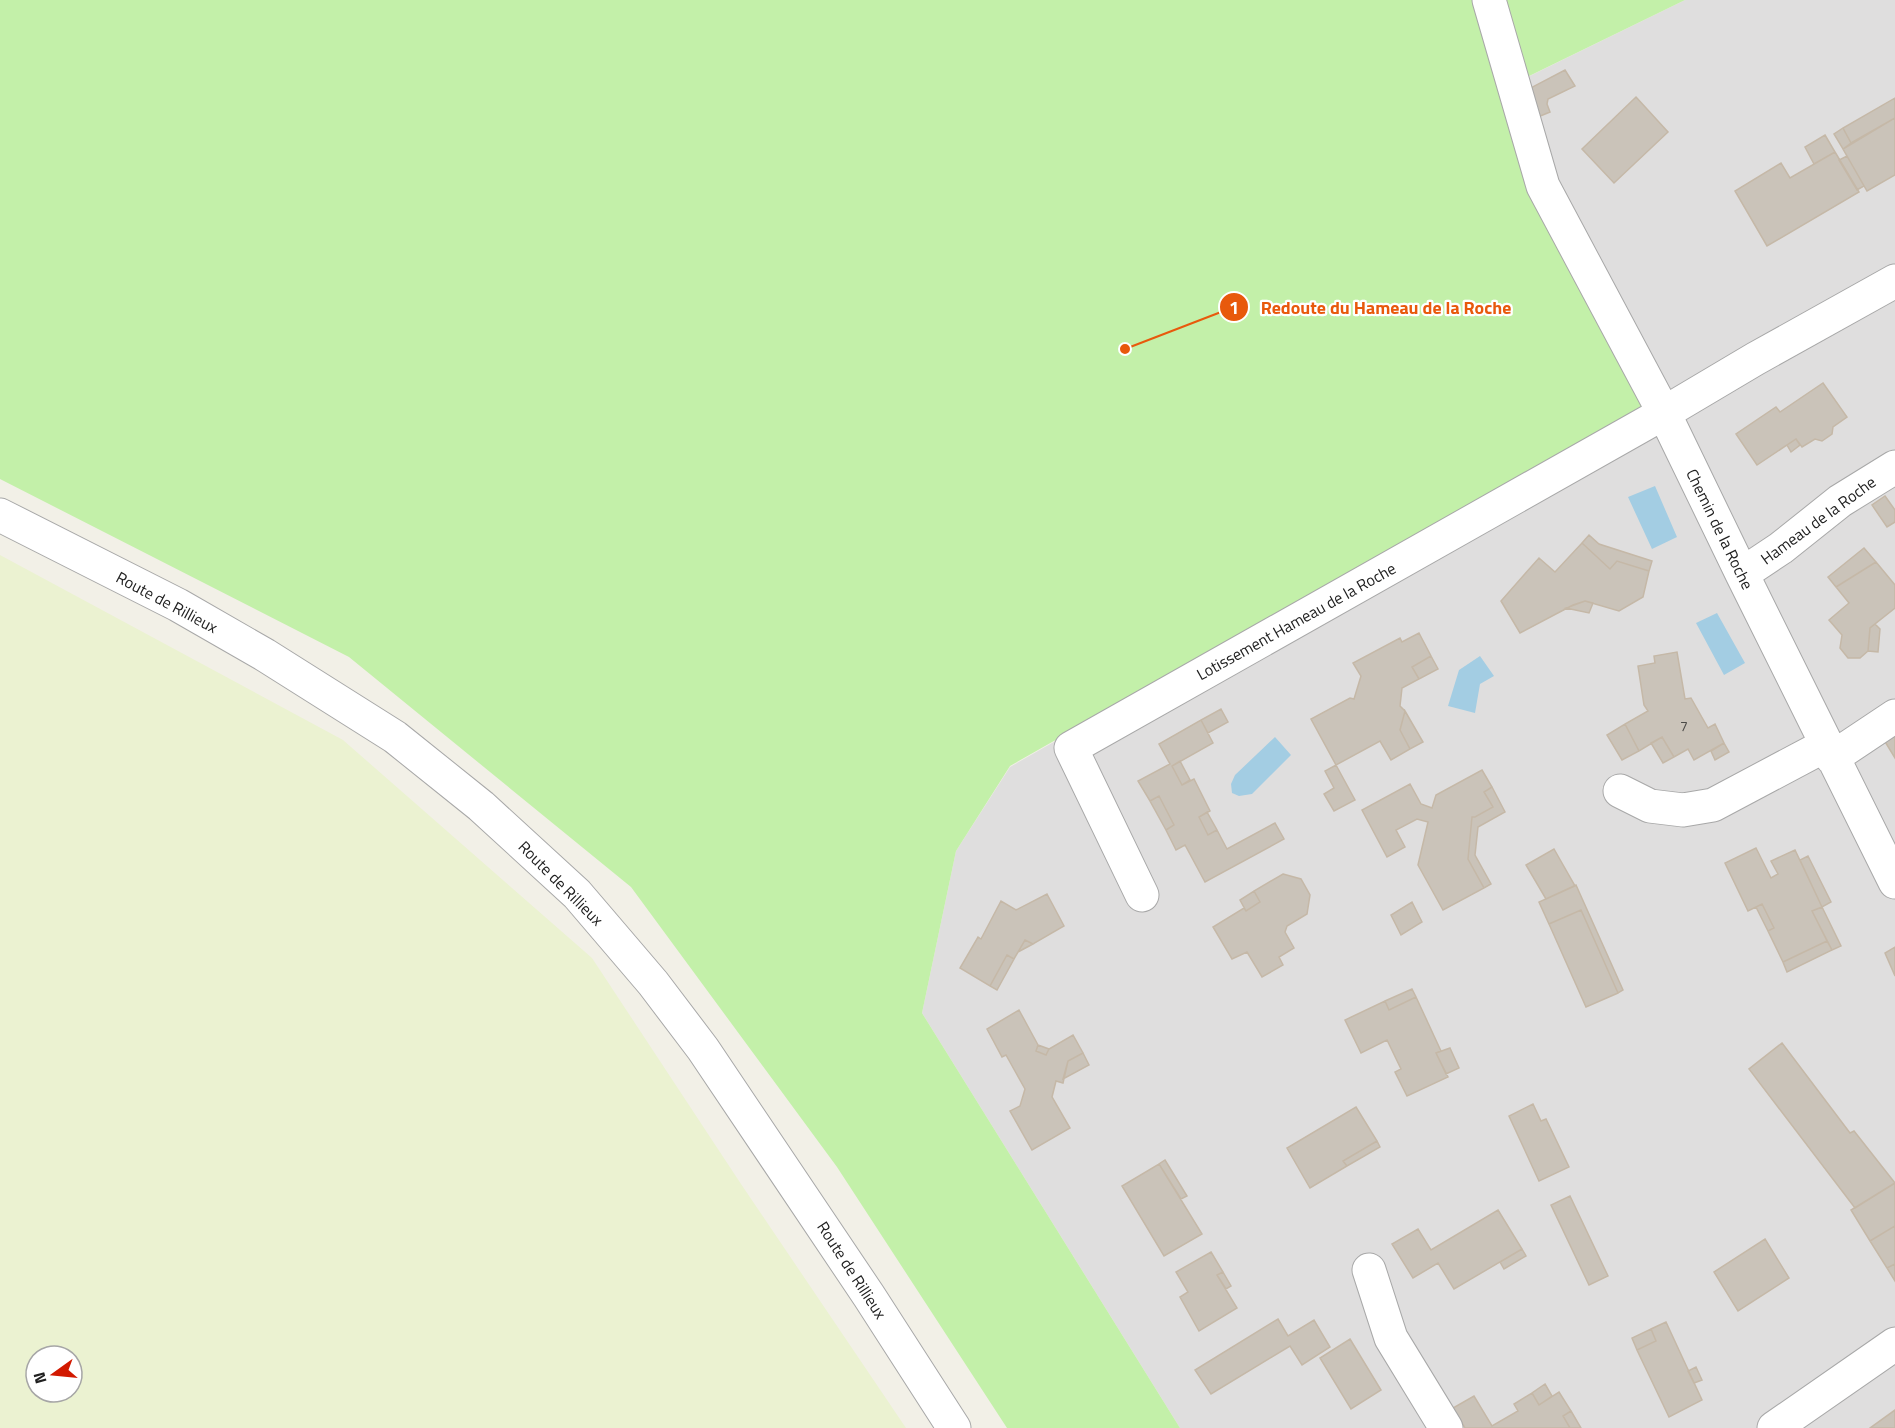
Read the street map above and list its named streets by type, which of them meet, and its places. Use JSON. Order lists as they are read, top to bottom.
{
  "streets": {
    "street": [
      "Hameau de la Roche",
      "Chemin de la Roche",
      "Route de Rillieux",
      "Lotissement Hameau de la Roche"
    ]
  },
  "crossings": [
    ["Hameau de la Roche", "Chemin de la Roche"],
    ["Chemin de la Roche", "Lotissement Hameau de la Roche"]
  ],
  "places": ["Redoute du Hameau de la Roche"],
  "house_numbers": ["7"],
  "north": "left"
}
